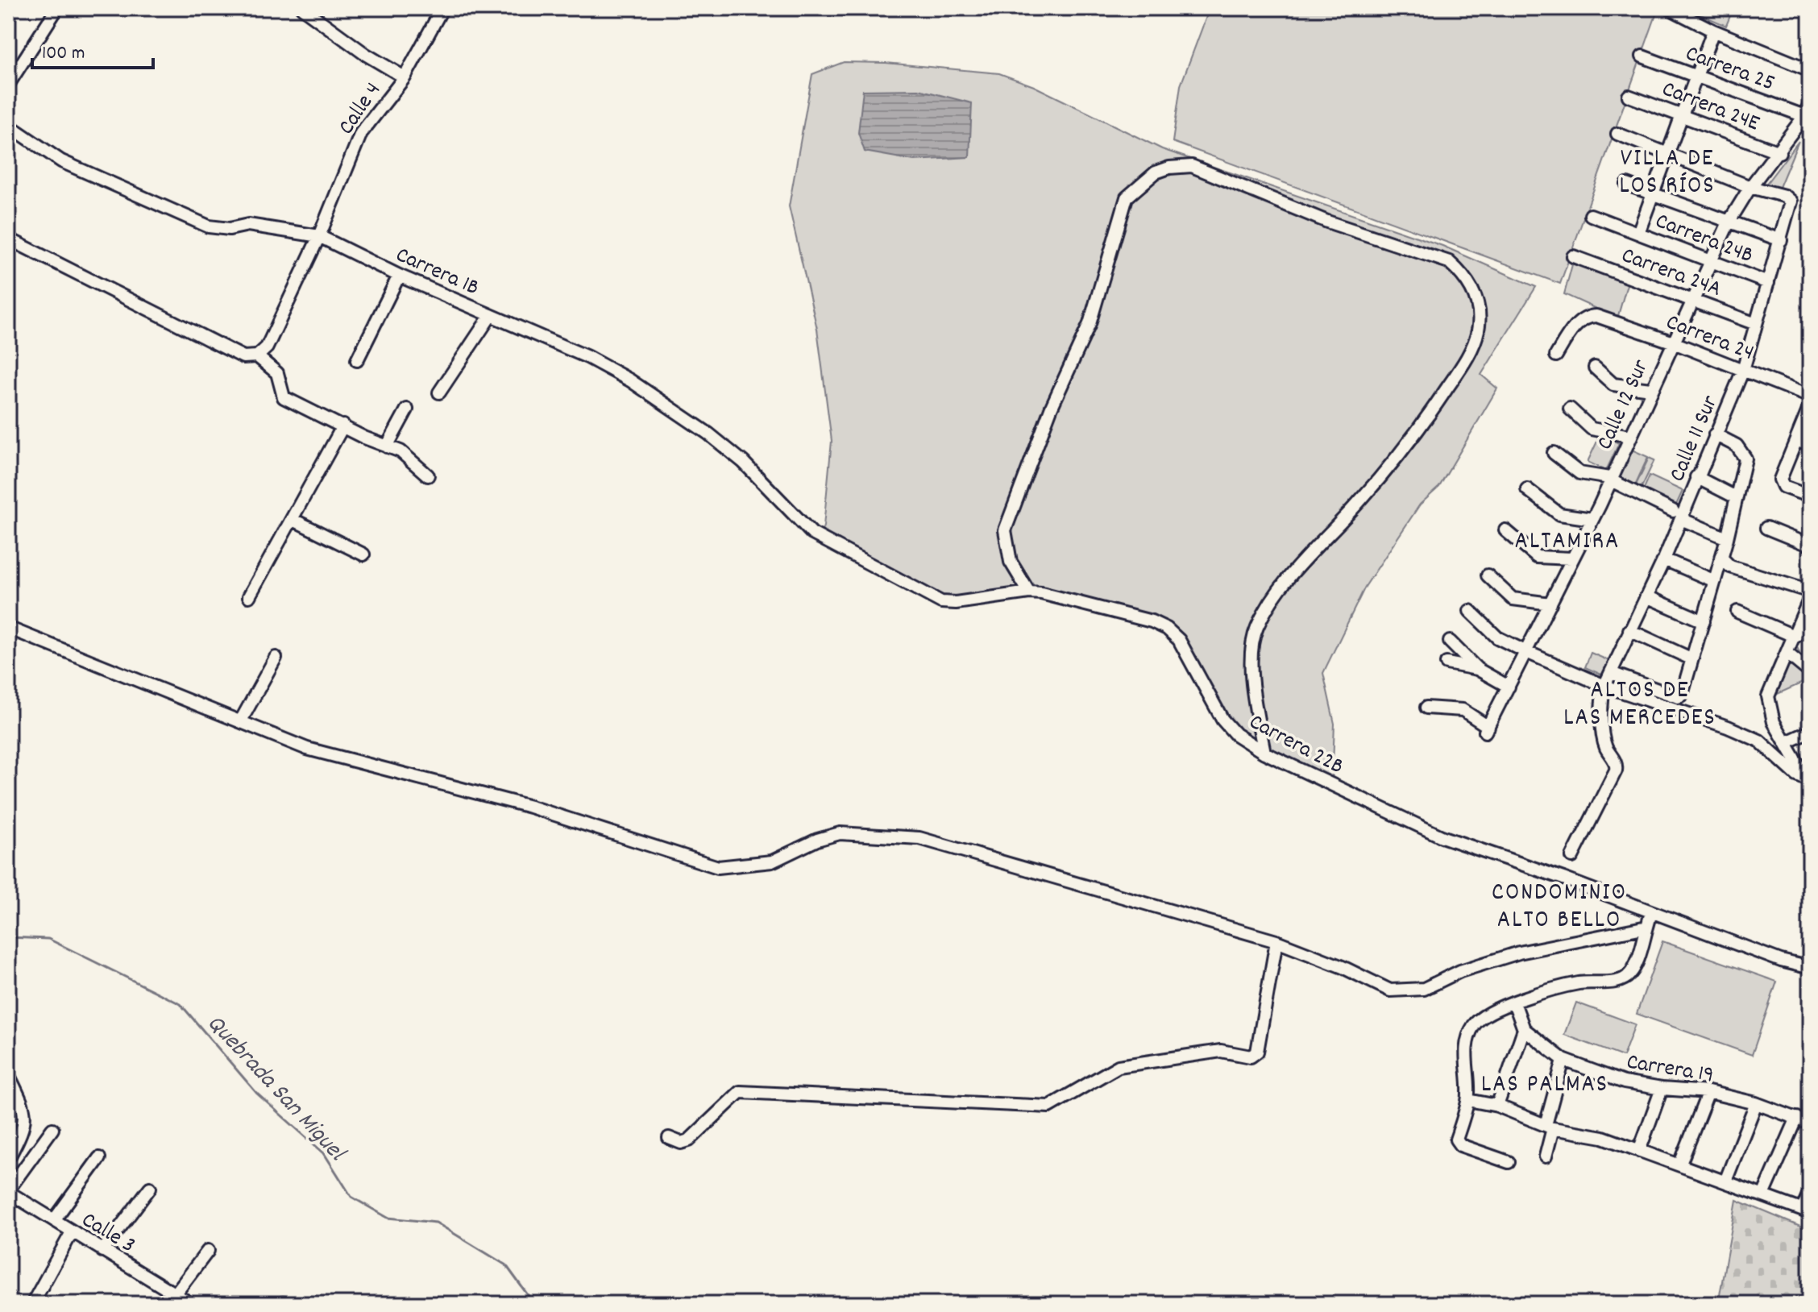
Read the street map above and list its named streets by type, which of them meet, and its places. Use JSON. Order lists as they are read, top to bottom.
{
  "streets": {
    "street": [
      "Carrera 25",
      "Carrera 24E",
      "Calle 4",
      "Carrera 24B",
      "Carrera 1B",
      "Carrera 24A",
      "Carrera 24",
      "Calle 12 Sur",
      "Calle 11 Sur",
      "Carrera 22B",
      "Carrera 19",
      "Calle 3"
    ]
  },
  "crossings": [
    ["Carrera 25", "Calle 12 Sur"],
    ["Carrera 24E", "Calle 12 Sur"],
    ["Calle 4", "Carrera 1B"],
    ["Carrera 24B", "Calle 12 Sur"],
    ["Carrera 24B", "Calle 11 Sur"],
    ["Carrera 1B", "Carrera 22B"],
    ["Carrera 24A", "Calle 12 Sur"],
    ["Carrera 24A", "Calle 11 Sur"],
    ["Carrera 24", "Calle 12 Sur"],
    ["Carrera 24", "Calle 11 Sur"],
    ["Calle 12 Sur", "Calle 11 Sur"]
  ],
  "districts": [
    "VILLA DE LOS RÍOS",
    "ALTAMIRA",
    "ALTOS DE LAS MERCEDES",
    "CONDOMINIO ALTO BELLO",
    "LAS PALMAS"
  ],
  "water": ["Quebrada San Miguel"],
  "scale_bar": "100 m"
}
